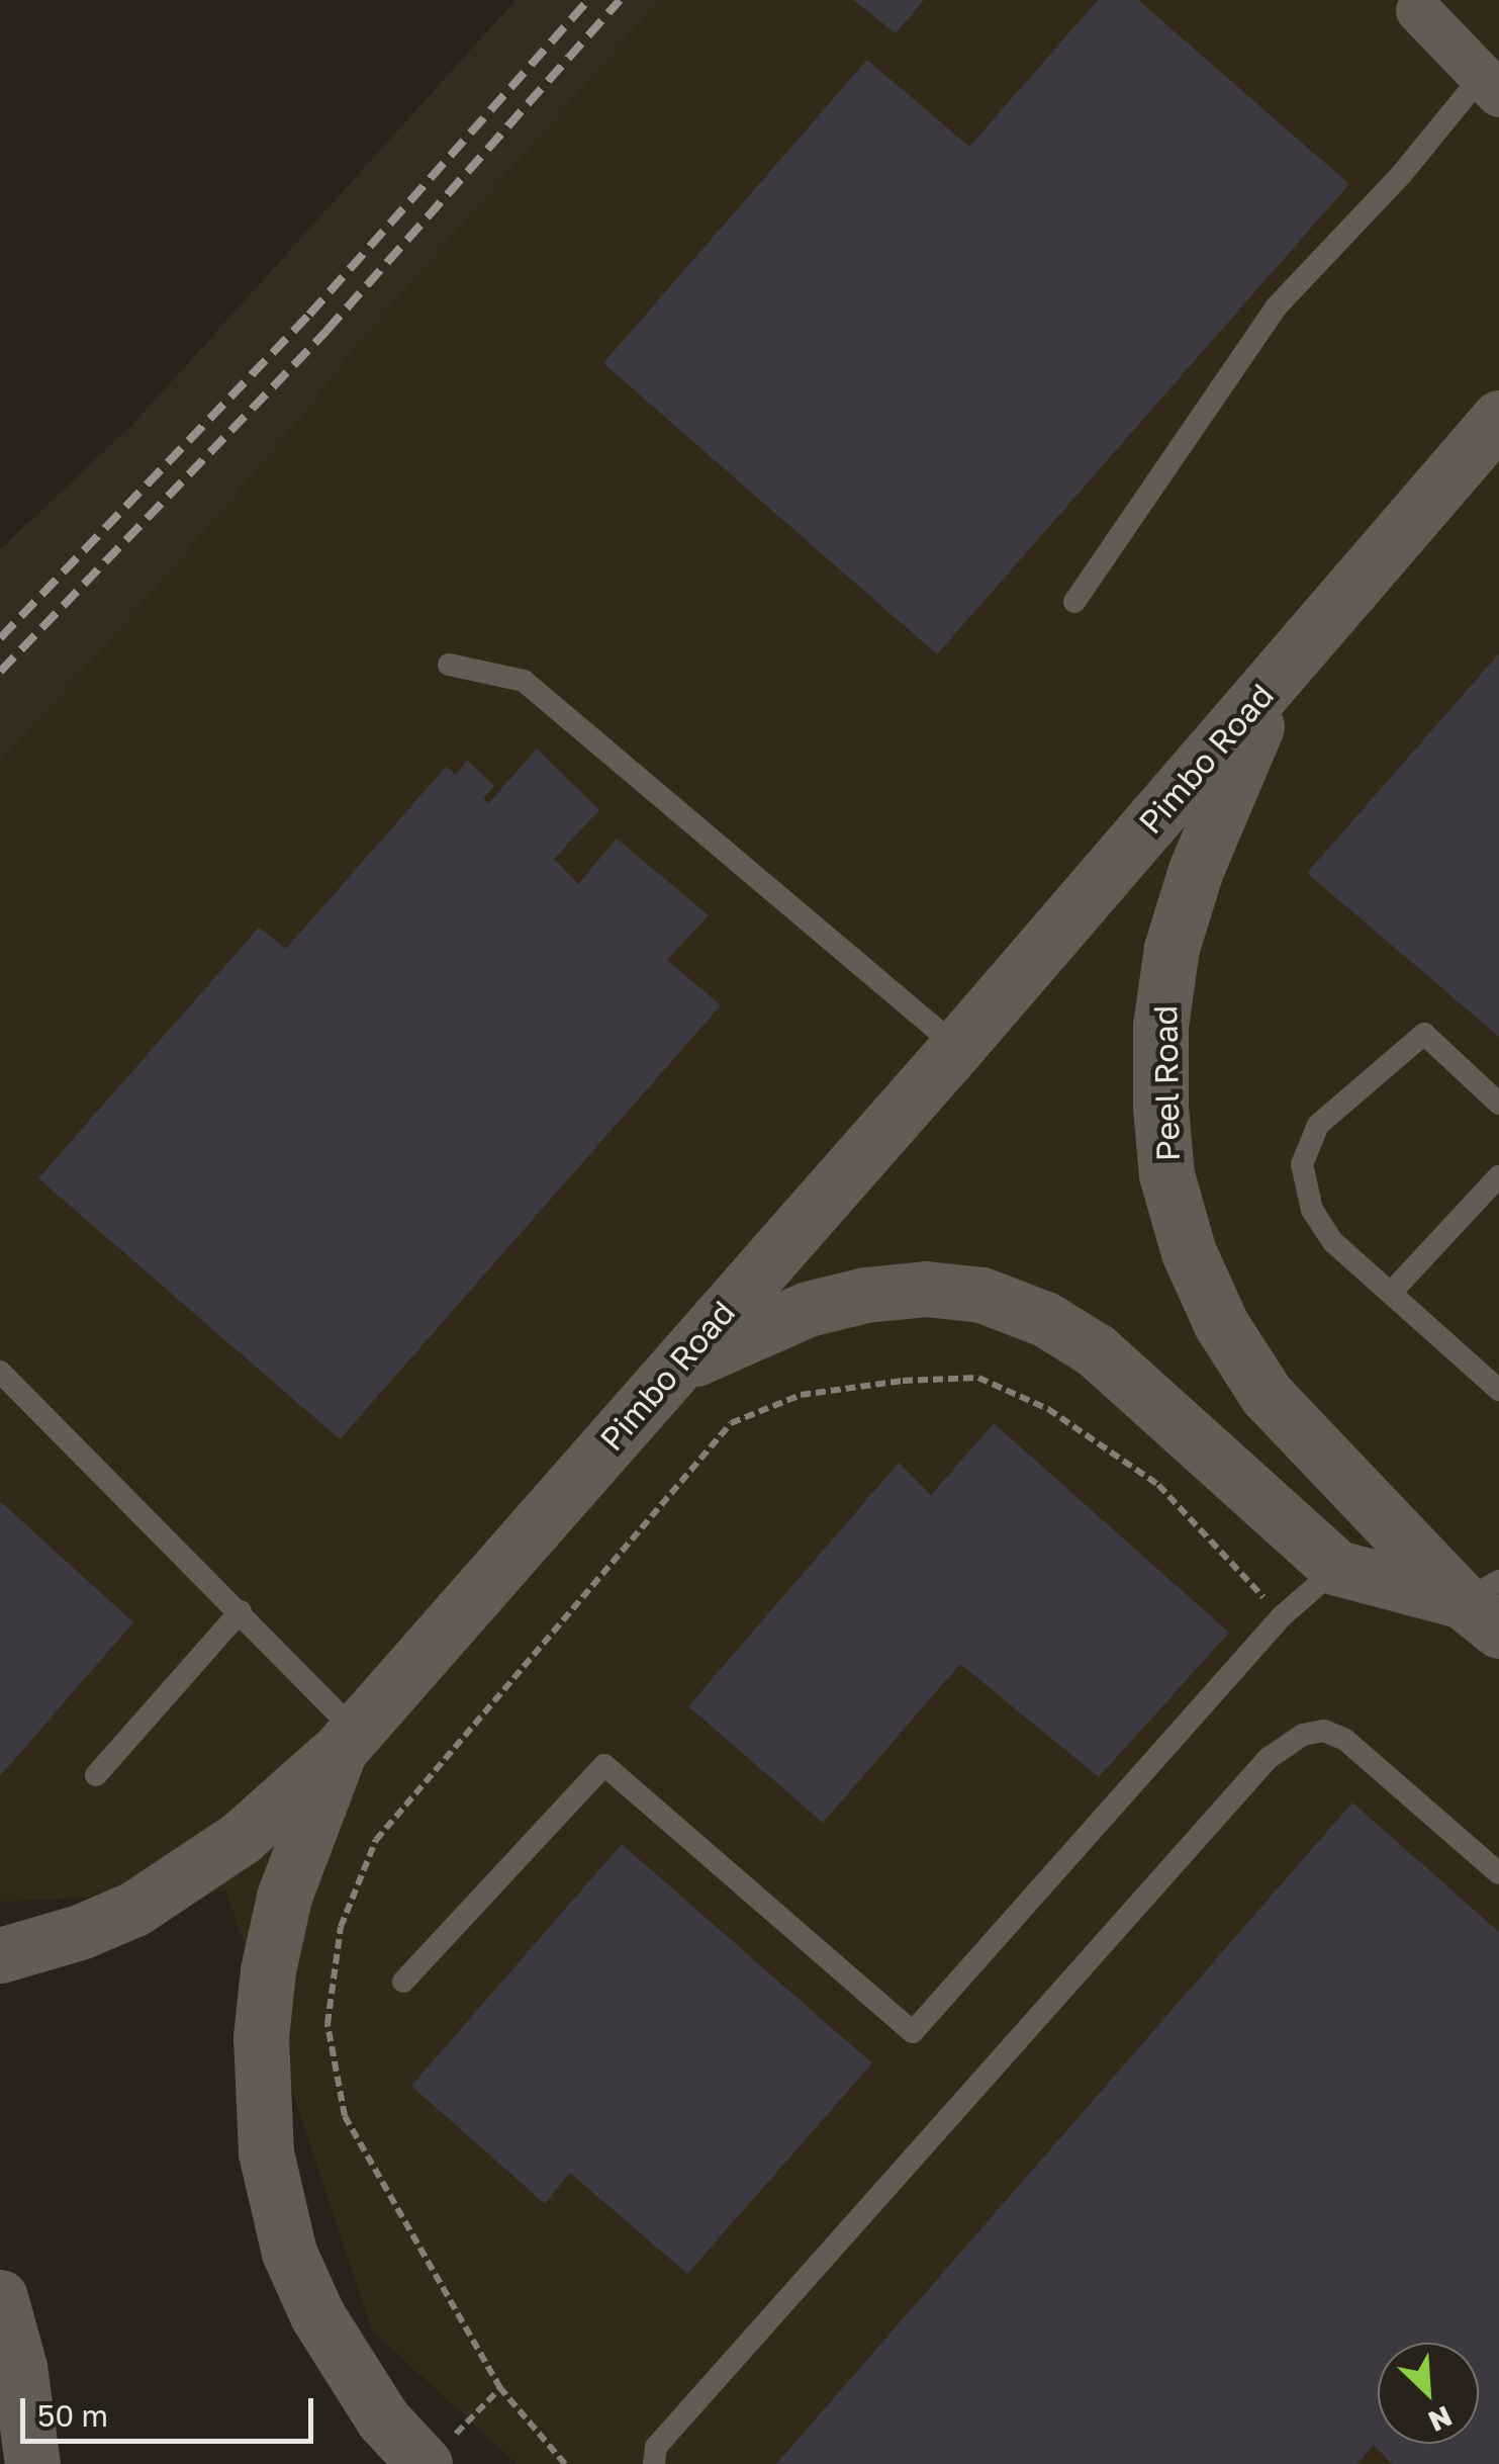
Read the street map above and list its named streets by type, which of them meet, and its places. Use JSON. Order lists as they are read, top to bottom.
{
  "streets": {
    "street": ["Pimbo Road", "Peel Road"]
  },
  "crossings": [
    ["Pimbo Road", "Peel Road"]
  ],
  "scale_bar": "50 m",
  "north": "bottom right"
}
